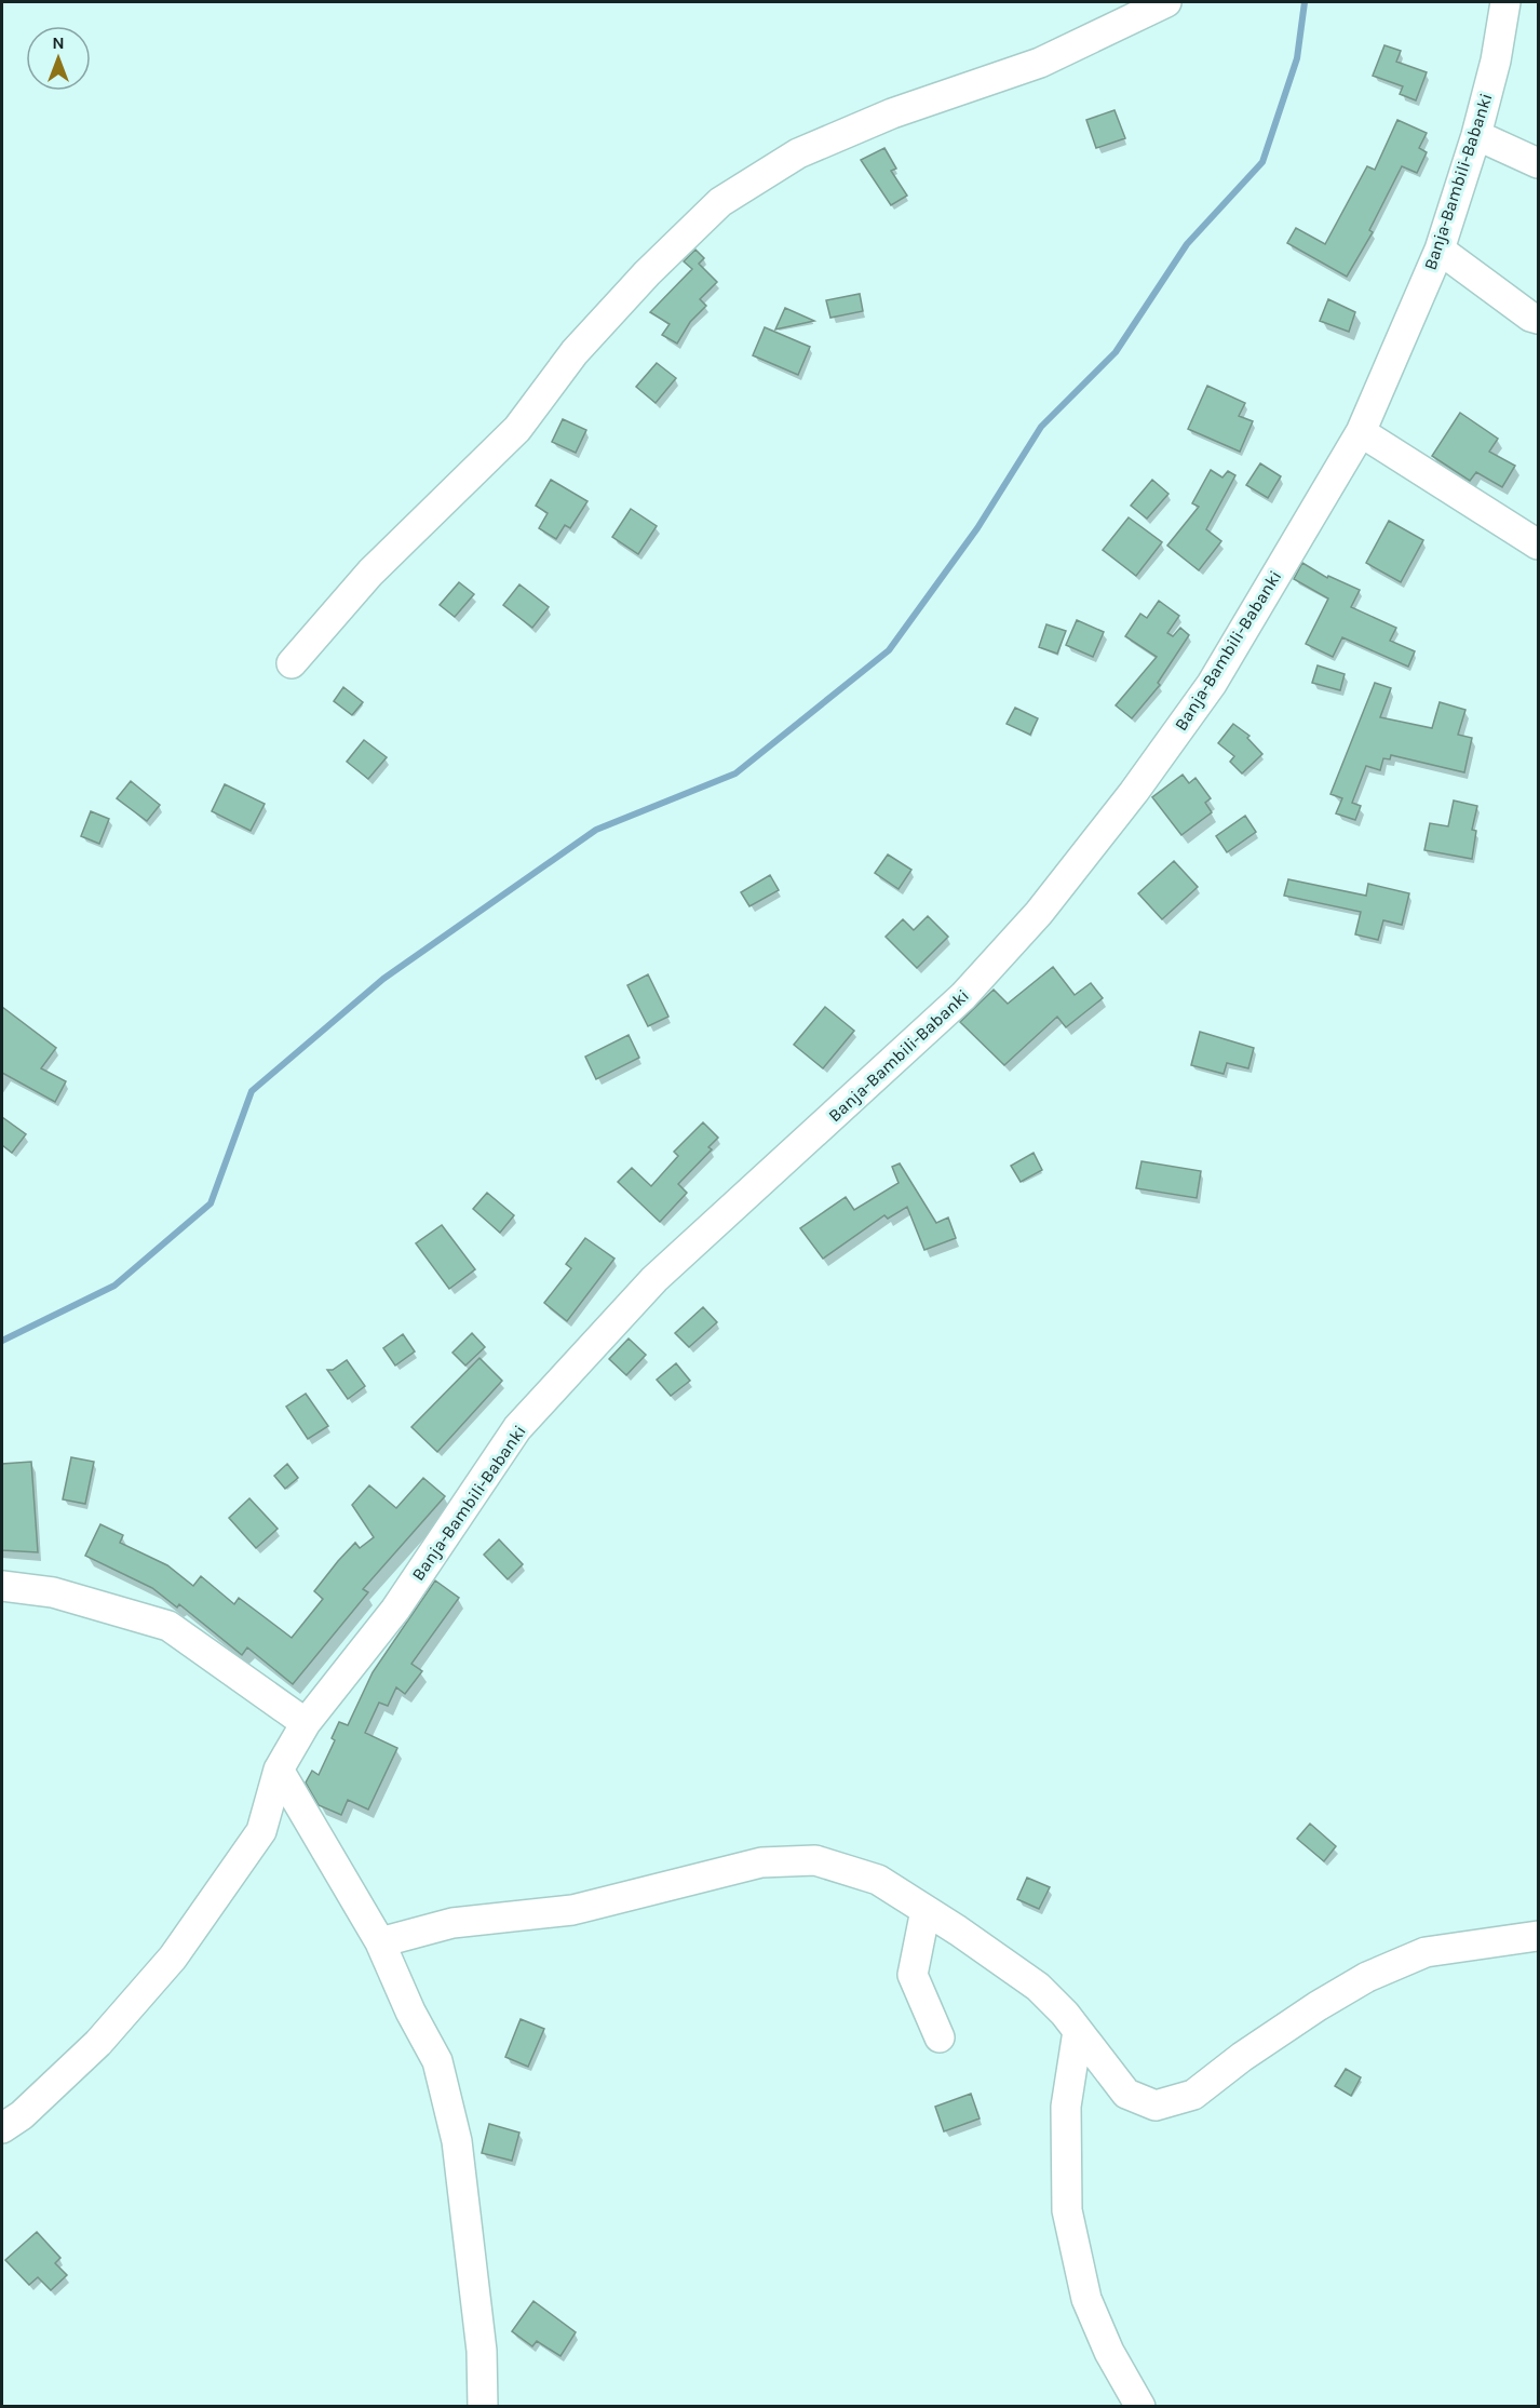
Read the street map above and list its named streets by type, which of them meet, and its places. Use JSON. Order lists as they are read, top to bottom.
{
  "streets": {
    "street": ["Banja-Bambili-Babanki"]
  },
  "north": "top"
}
